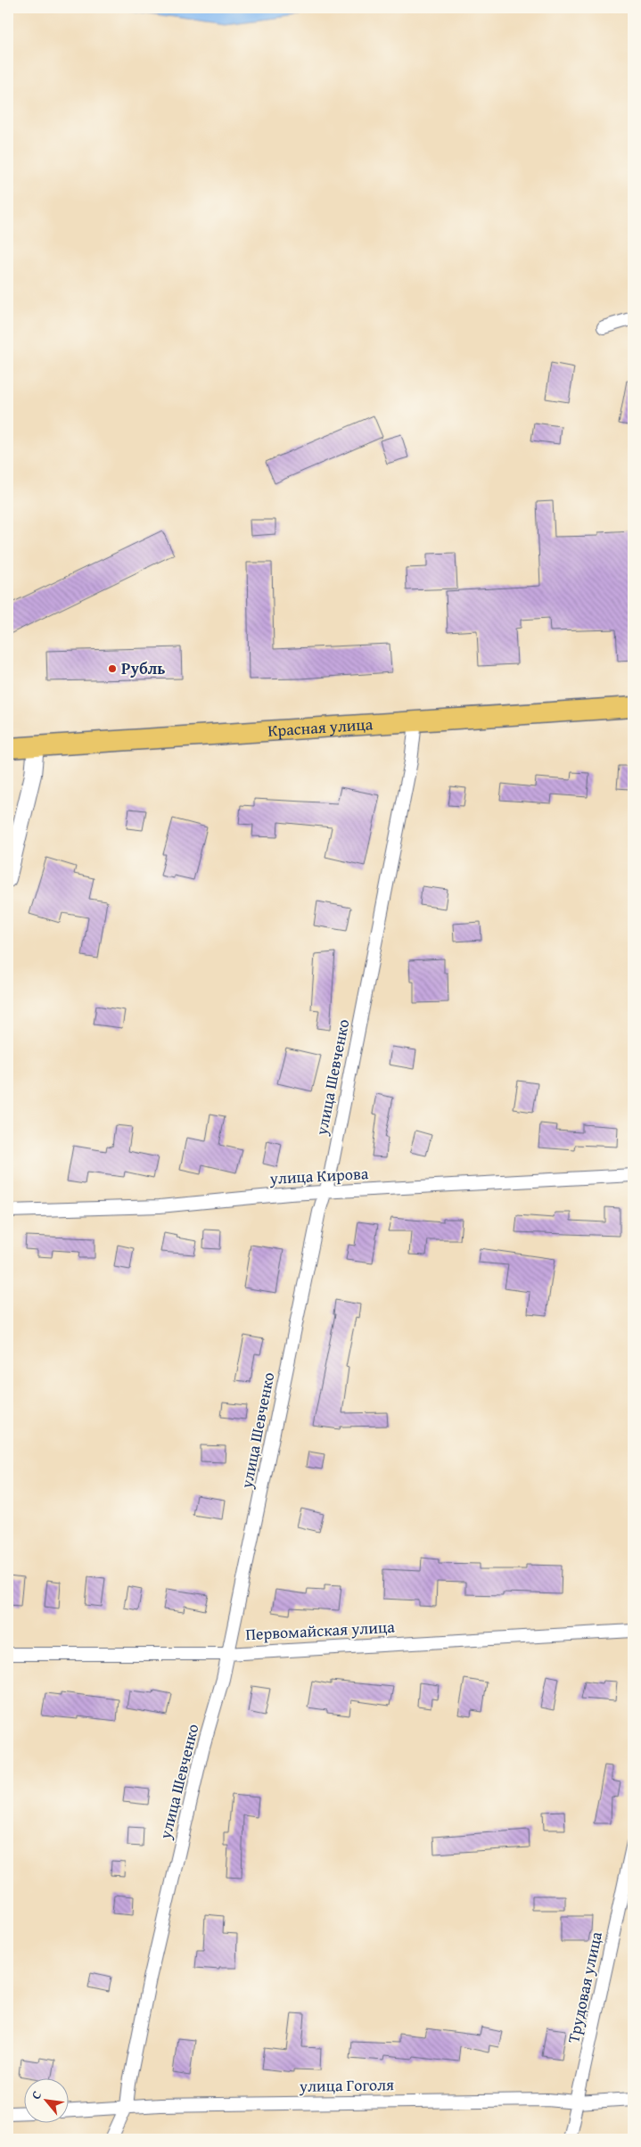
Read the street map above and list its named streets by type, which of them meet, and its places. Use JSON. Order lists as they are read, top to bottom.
{
  "streets": {
    "main road": ["Красная улица"],
    "street": [
      "улица Шевченко",
      "улица Кирова",
      "Первомайская улица",
      "Трудовая улица",
      "улица Гоголя"
    ]
  },
  "crossings": [
    ["Красная улица", "улица Шевченко"],
    ["улица Шевченко", "улица Кирова"],
    ["улица Шевченко", "Первомайская улица"],
    ["улица Шевченко", "улица Гоголя"],
    ["Трудовая улица", "улица Гоголя"]
  ],
  "places": ["Рубль"],
  "north": "top left"
}
